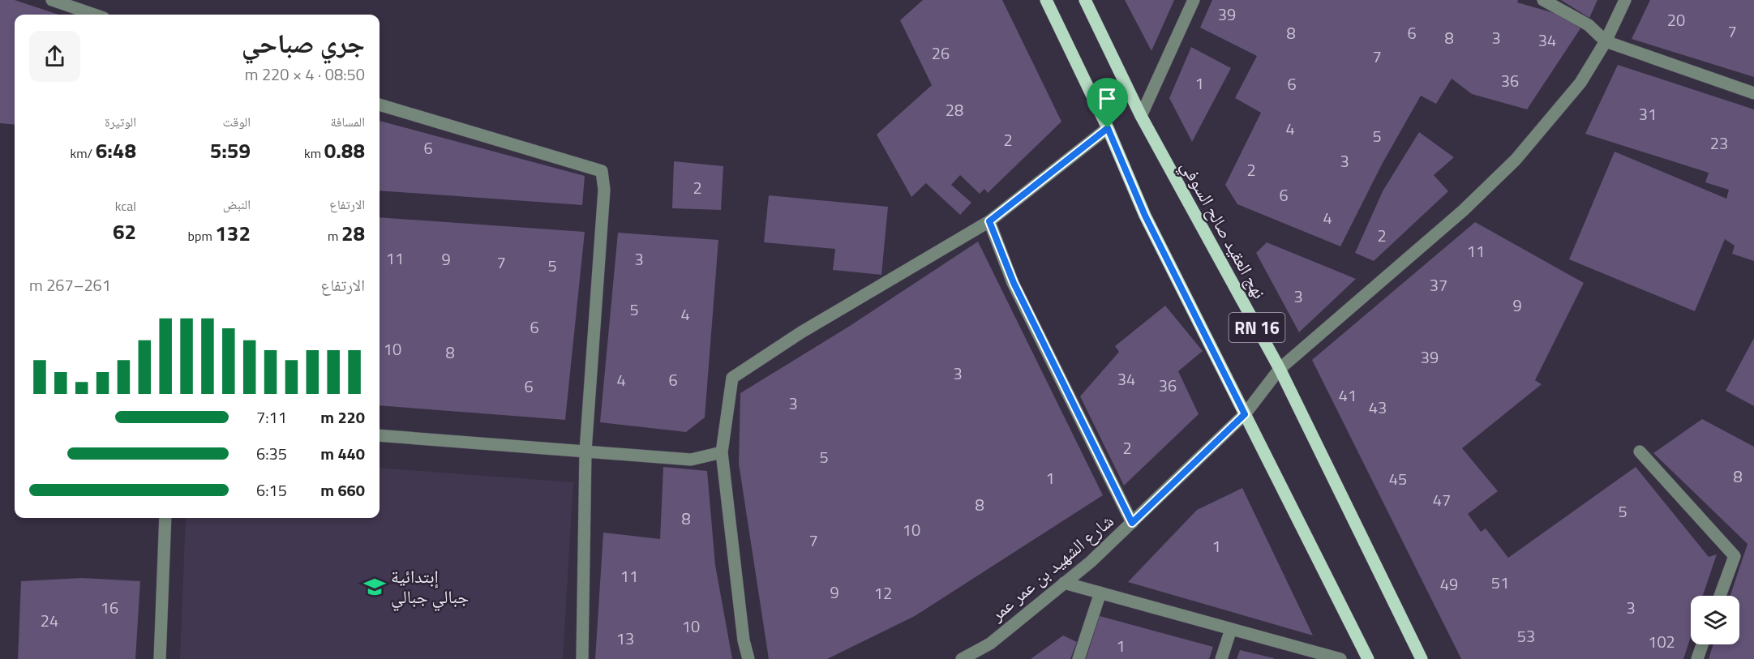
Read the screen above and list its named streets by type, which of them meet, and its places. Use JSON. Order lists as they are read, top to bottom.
{
  "streets": {
    "main road": ["نهج العقيد صالح السوفي", "RN 16"],
    "street": ["شارع الشهيد بن عمر عمر"]
  },
  "crossings": [
    ["نهج العقيد صالح السوفي", "شارع الشهيد بن عمر عمر"],
    ["RN 16", "شارع الشهيد بن عمر عمر"]
  ],
  "places": {
    "school or university": ["إبتدائية جبالي جبالي"]
  },
  "house_numbers": [
    "39",
    "20",
    "7",
    "8",
    "6",
    "8",
    "3",
    "34",
    "26",
    "7",
    "36",
    "1",
    "6",
    "28",
    "31",
    "4",
    "5",
    "2",
    "23",
    "6",
    "3",
    "2",
    "2",
    "6",
    "4",
    "2",
    "11",
    "11",
    "9",
    "3",
    "7",
    "5",
    "37",
    "3",
    "9",
    "5",
    "4",
    "6",
    "10",
    "8",
    "39",
    "3",
    "34",
    "4",
    "6",
    "36",
    "6",
    "41",
    "3",
    "43",
    "2",
    "5",
    "8",
    "1",
    "45",
    "47",
    "8",
    "5",
    "8",
    "10",
    "7",
    "1",
    "11",
    "51",
    "49",
    "9",
    "12",
    "16",
    "3",
    "24",
    "10",
    "53",
    "13",
    "102",
    "1"
  ],
  "page": {
    "heading": ["جري صباحي", "08:50 · 4 × 220 m"],
    "stats": [
      ["المسافة", "0.88 km"],
      ["الوقت", "5:59"],
      ["الوتيرة", "6:48 /km"],
      ["الارتفاع", "28 m"],
      ["النبض", "132 bpm"],
      ["kcal", "62"]
    ],
    "chart": ["الارتفاع", "261–267 m"],
    "list": [
      {
        "name": "220 m",
        "note": "7:11"
      },
      {
        "name": "440 m",
        "note": "6:35"
      },
      {
        "name": "660 m",
        "note": "6:15"
      }
    ]
  }
}
